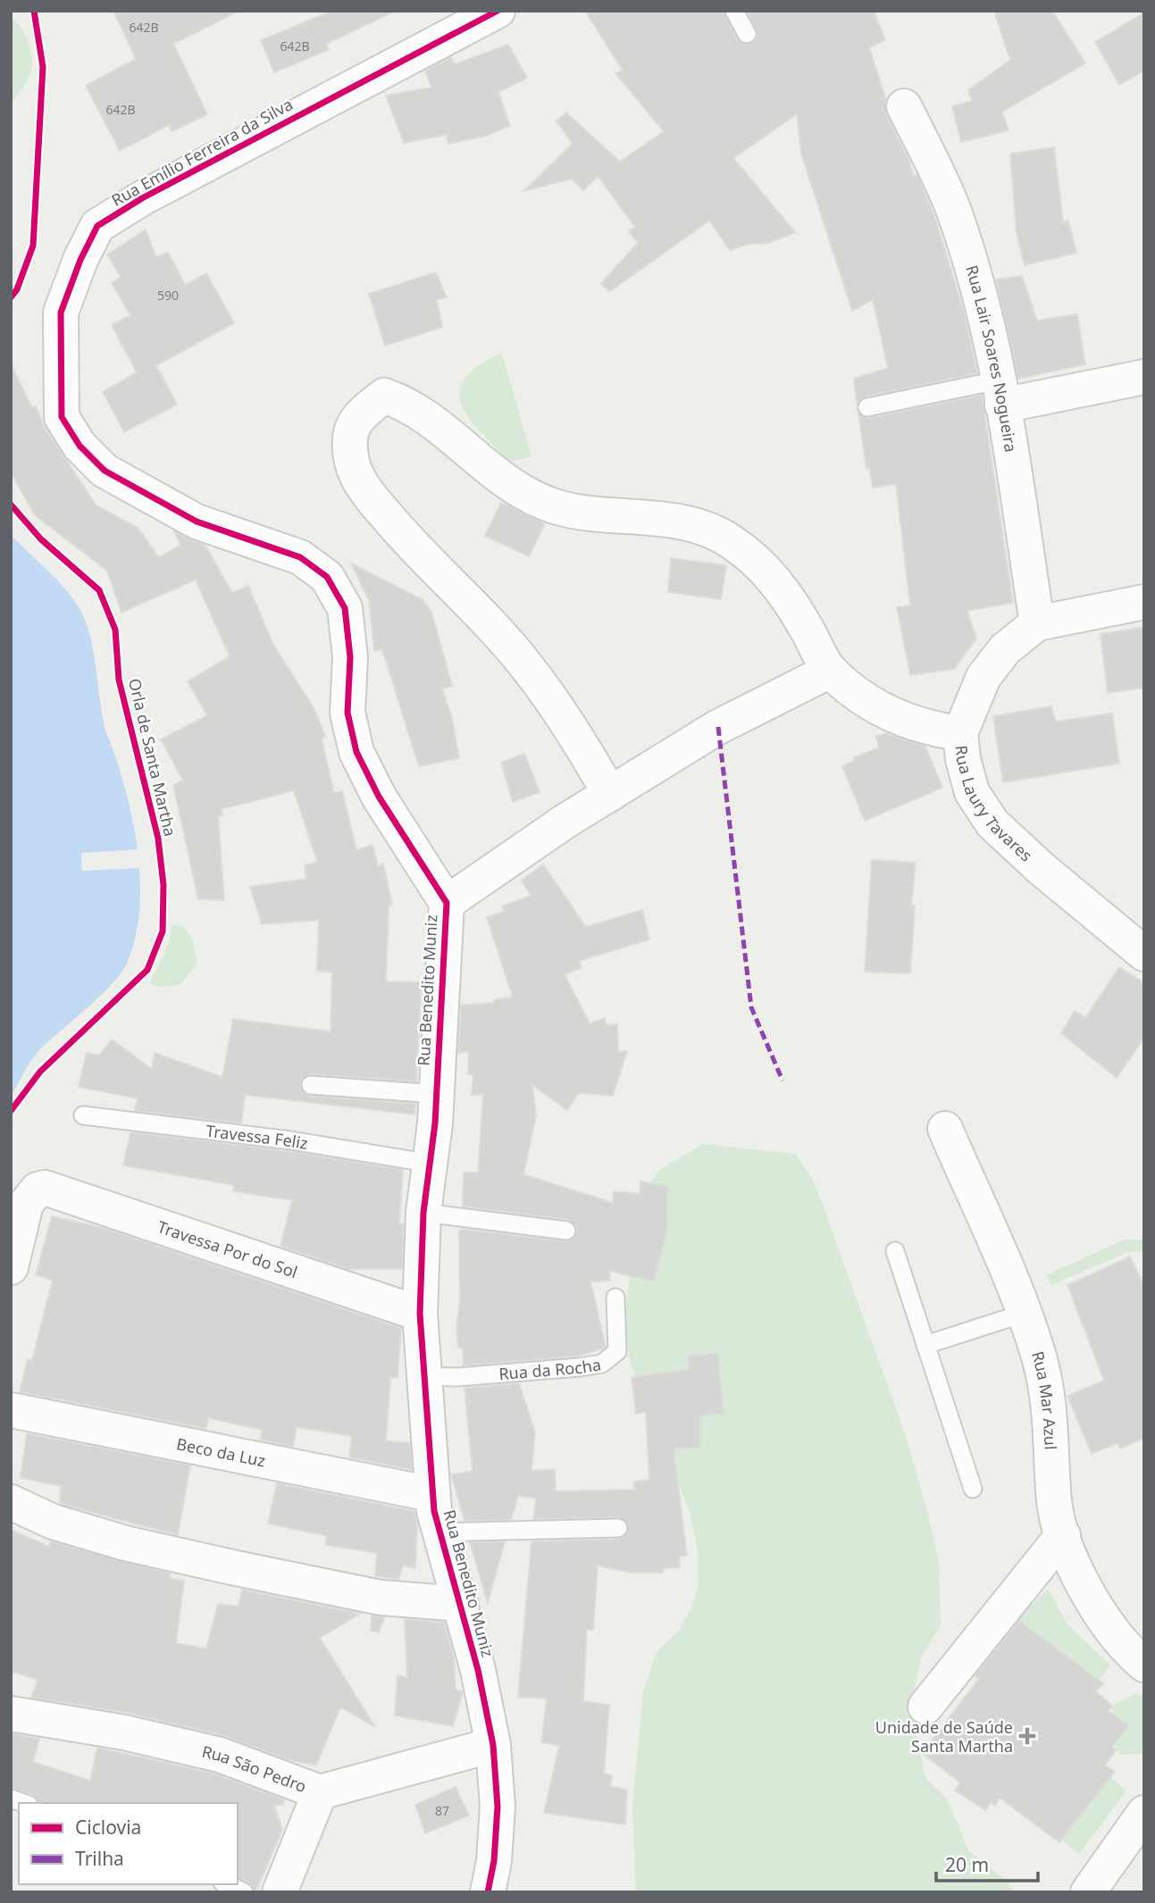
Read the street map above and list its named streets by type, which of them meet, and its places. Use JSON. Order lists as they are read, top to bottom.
{
  "streets": {
    "street": [
      "Rua Emílio Ferreira da Silva",
      "Rua Lair Soares Nogueira",
      "Rua Laury Tavares",
      "Rua Benedito Muniz",
      "Travessa Por do Sol",
      "Rua Mar Azul",
      "Beco da Luz",
      "Rua São Pedro"
    ],
    "lane": ["Travessa Feliz", "Rua da Rocha"],
    "cycle path": ["Orla de Santa Martha"]
  },
  "crossings": [
    ["Rua Emílio Ferreira da Silva", "Rua Benedito Muniz"],
    ["Rua Lair Soares Nogueira", "Rua Laury Tavares"],
    ["Rua Benedito Muniz", "Travessa Feliz"],
    ["Rua Benedito Muniz", "Travessa Por do Sol"],
    ["Rua Benedito Muniz", "Rua da Rocha"],
    ["Rua Benedito Muniz", "Beco da Luz"],
    ["Rua Benedito Muniz", "Rua São Pedro"]
  ],
  "places": {
    "health": ["Unidade de Saúde Santa Martha"]
  },
  "house_numbers": [
    "642B",
    "642B",
    "642B",
    "590",
    "87"
  ],
  "legend": ["Ciclovia", "Trilha"],
  "scale_bar": "20 m"
}
